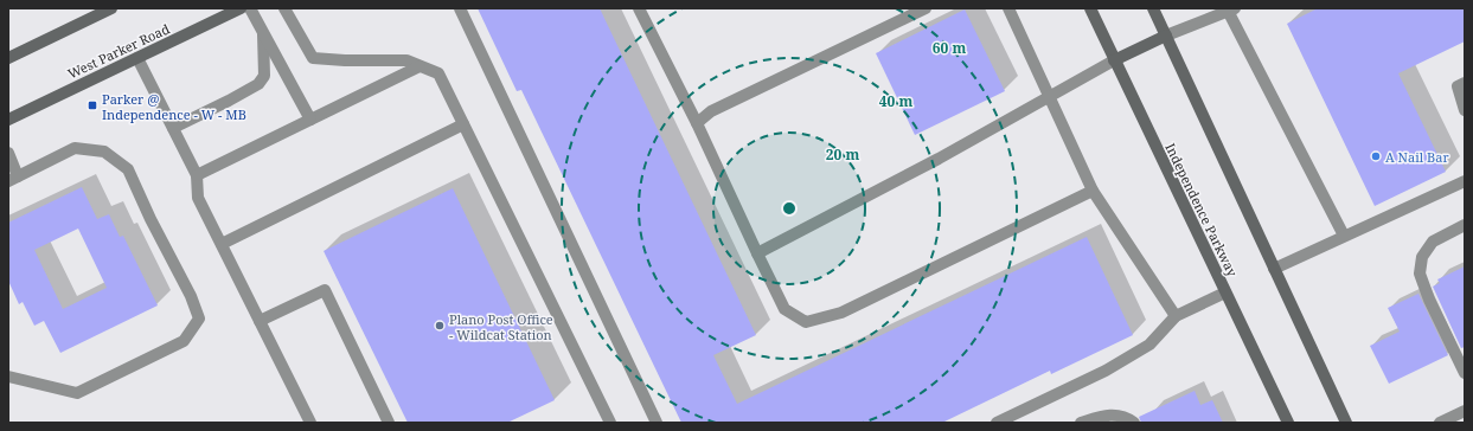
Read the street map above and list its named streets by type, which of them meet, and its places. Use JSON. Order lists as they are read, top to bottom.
{
  "streets": {
    "main road": ["West Parker Road", "Independence Parkway"]
  },
  "places": {
    "transit": ["Parker @ Independence - W - MB"],
    "other": ["A Nail Bar", "Plano Post Office - Wildcat Station"]
  },
  "rings": ["60 m", "40 m", "20 m"]
}
